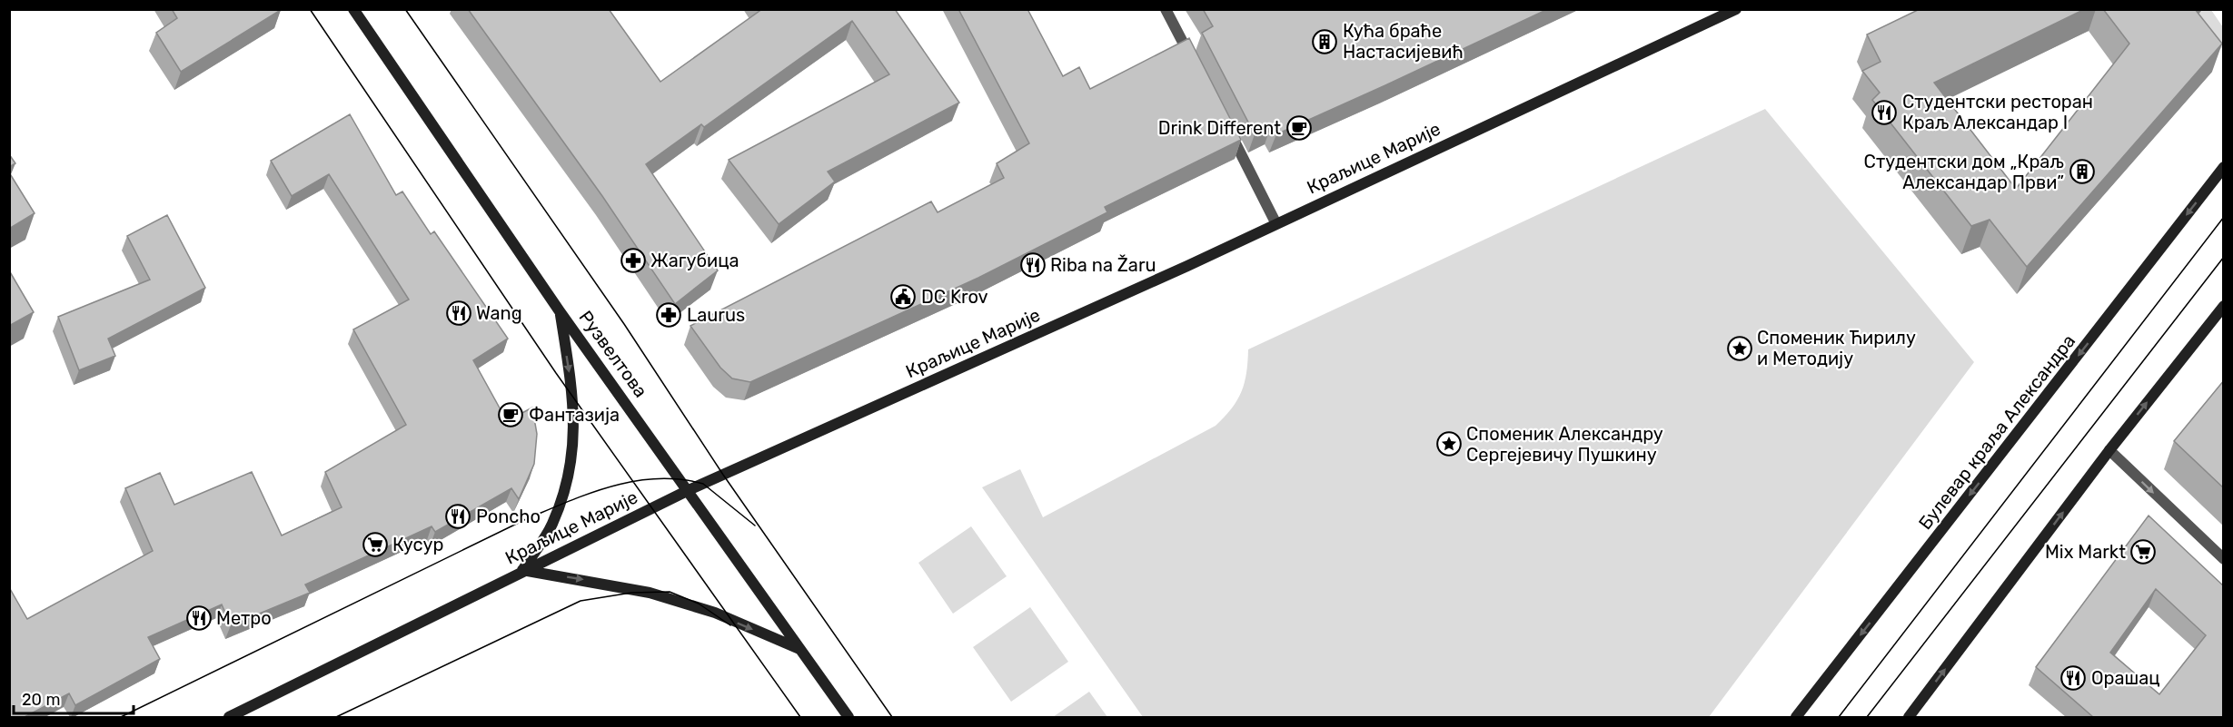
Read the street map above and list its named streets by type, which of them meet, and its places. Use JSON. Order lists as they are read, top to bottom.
{
  "streets": {
    "main road": ["Краљице Марије", "Рузвелтова", "Булевар краља Александра"]
  },
  "crossings": [
    ["Краљице Марије", "Рузвелтова"]
  ],
  "places": {
    "building": ["Кућа браће Настасијевић", "Студентски дом „Краљ Александар Први”"],
    "restaurant": [
      "Студентски ресторан Краљ Александар I",
      "Riba na Žaru",
      "Wang",
      "Poncho",
      "Метро",
      "Орашац"
    ],
    "cafe": ["Drink Different", "Фантазија"],
    "pharmacy": ["Жагубица", "Laurus"],
    "public building": ["DC Krov"],
    "place": ["Споменик Ћирилу и Методију", "Споменик Александру Сергејевичу Пушкину"],
    "supermarket": ["Кусур", "Mix Markt"]
  },
  "scale_bar": "20 m"
}
